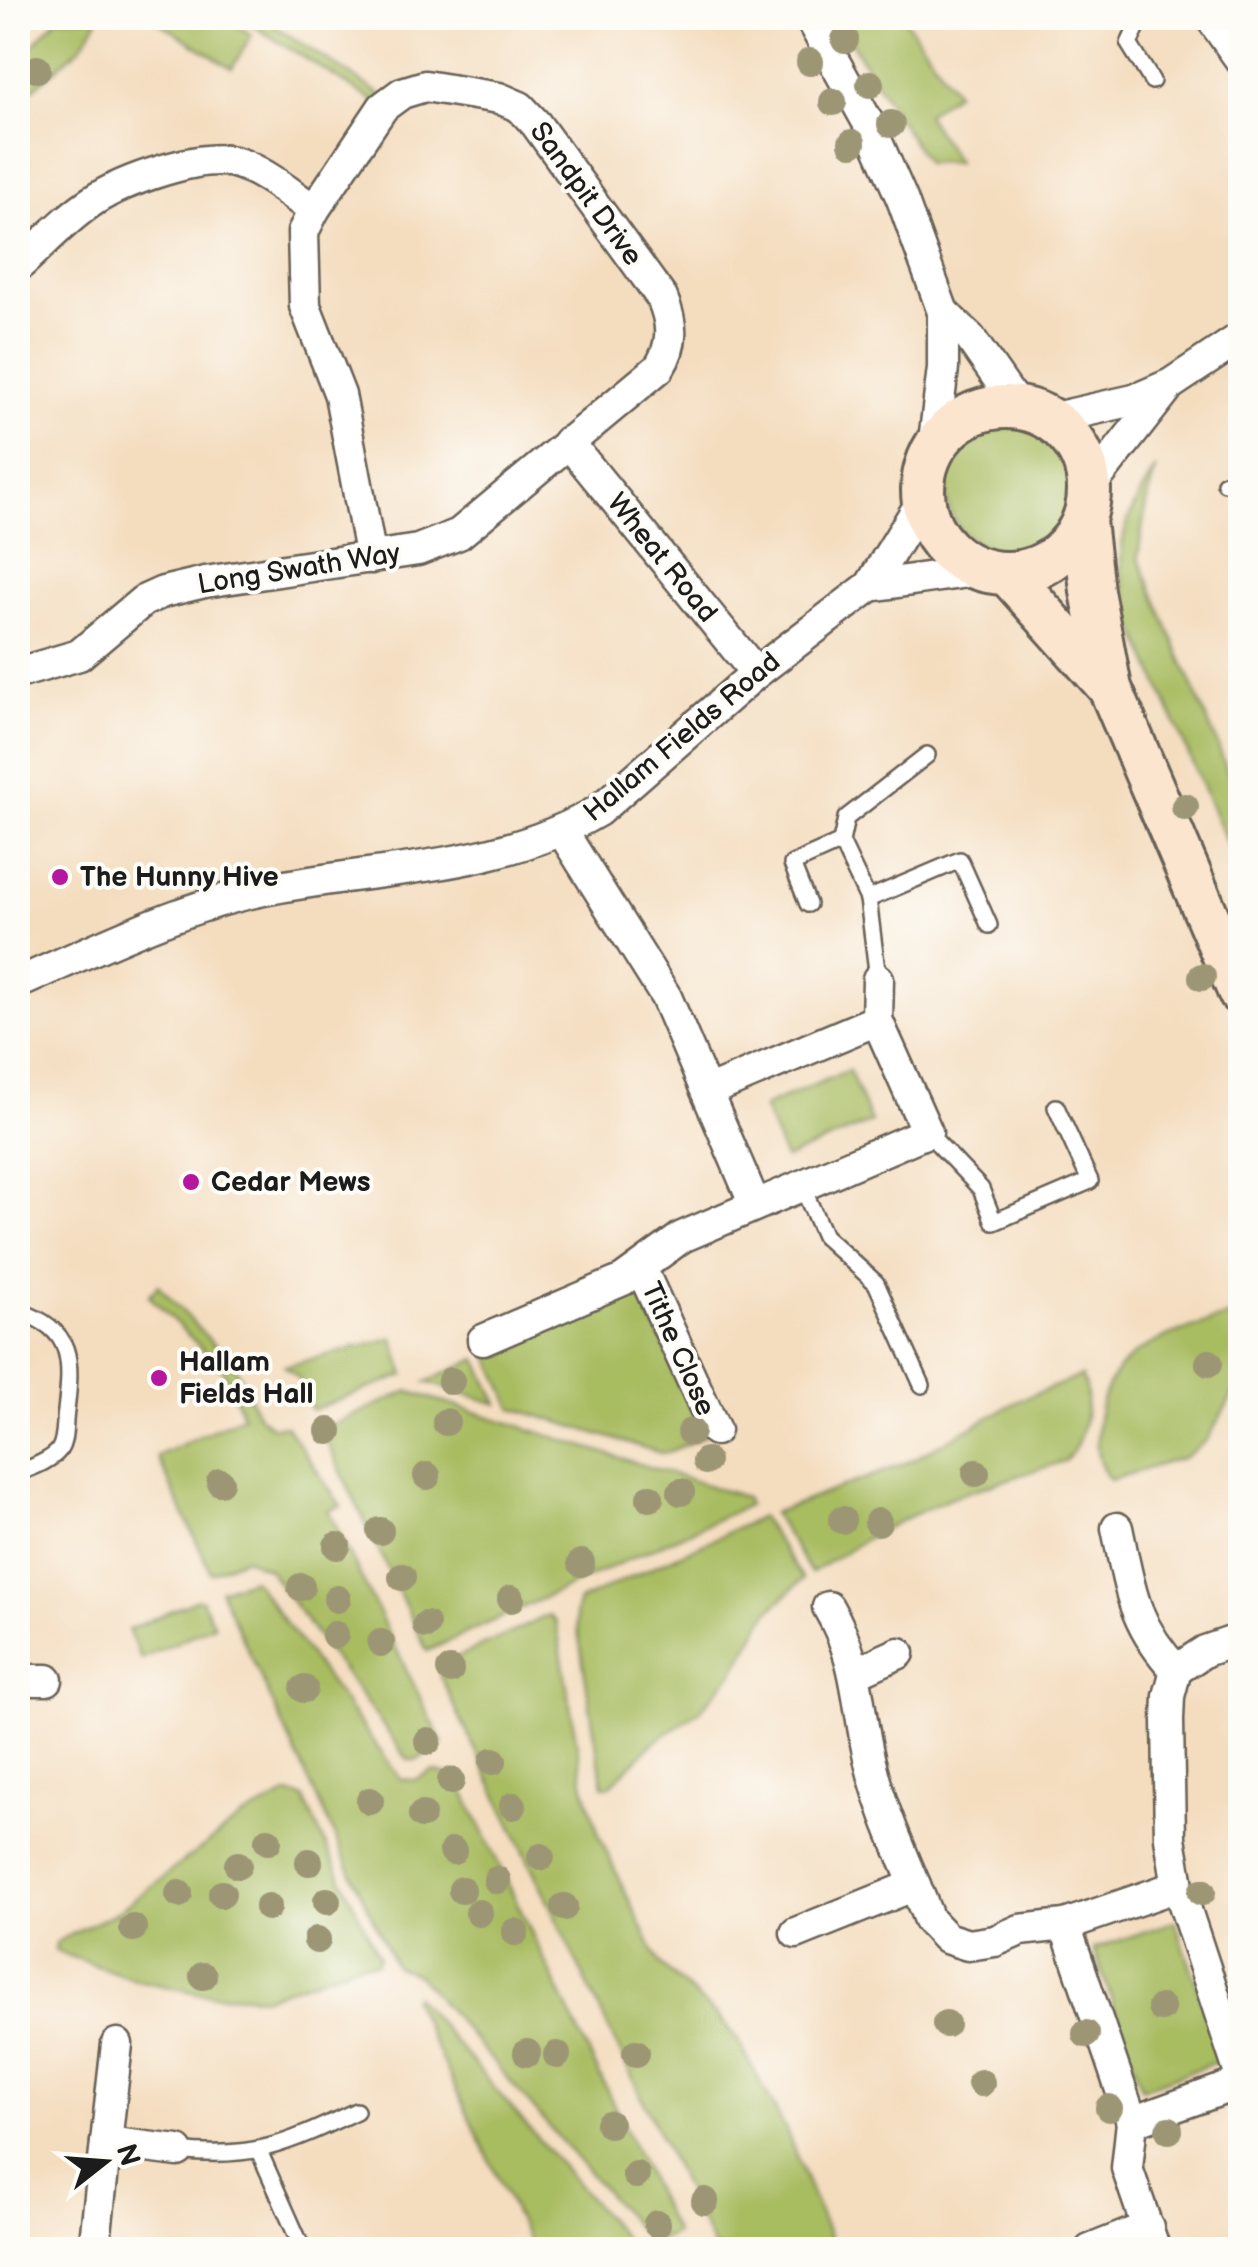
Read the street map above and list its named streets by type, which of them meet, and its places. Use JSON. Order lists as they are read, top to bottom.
{
  "streets": {
    "street": [
      "Sandpit Drive",
      "Wheat Road",
      "Long Swath Way",
      "Hallam Fields Road",
      "Tithe Close"
    ]
  },
  "crossings": [
    ["Sandpit Drive", "Wheat Road"],
    ["Sandpit Drive", "Long Swath Way"],
    ["Wheat Road", "Long Swath Way"],
    ["Wheat Road", "Hallam Fields Road"]
  ],
  "places": ["The Hunny Hive", "Cedar Mews", "Hallam Fields Hall"],
  "north": "right"
}
